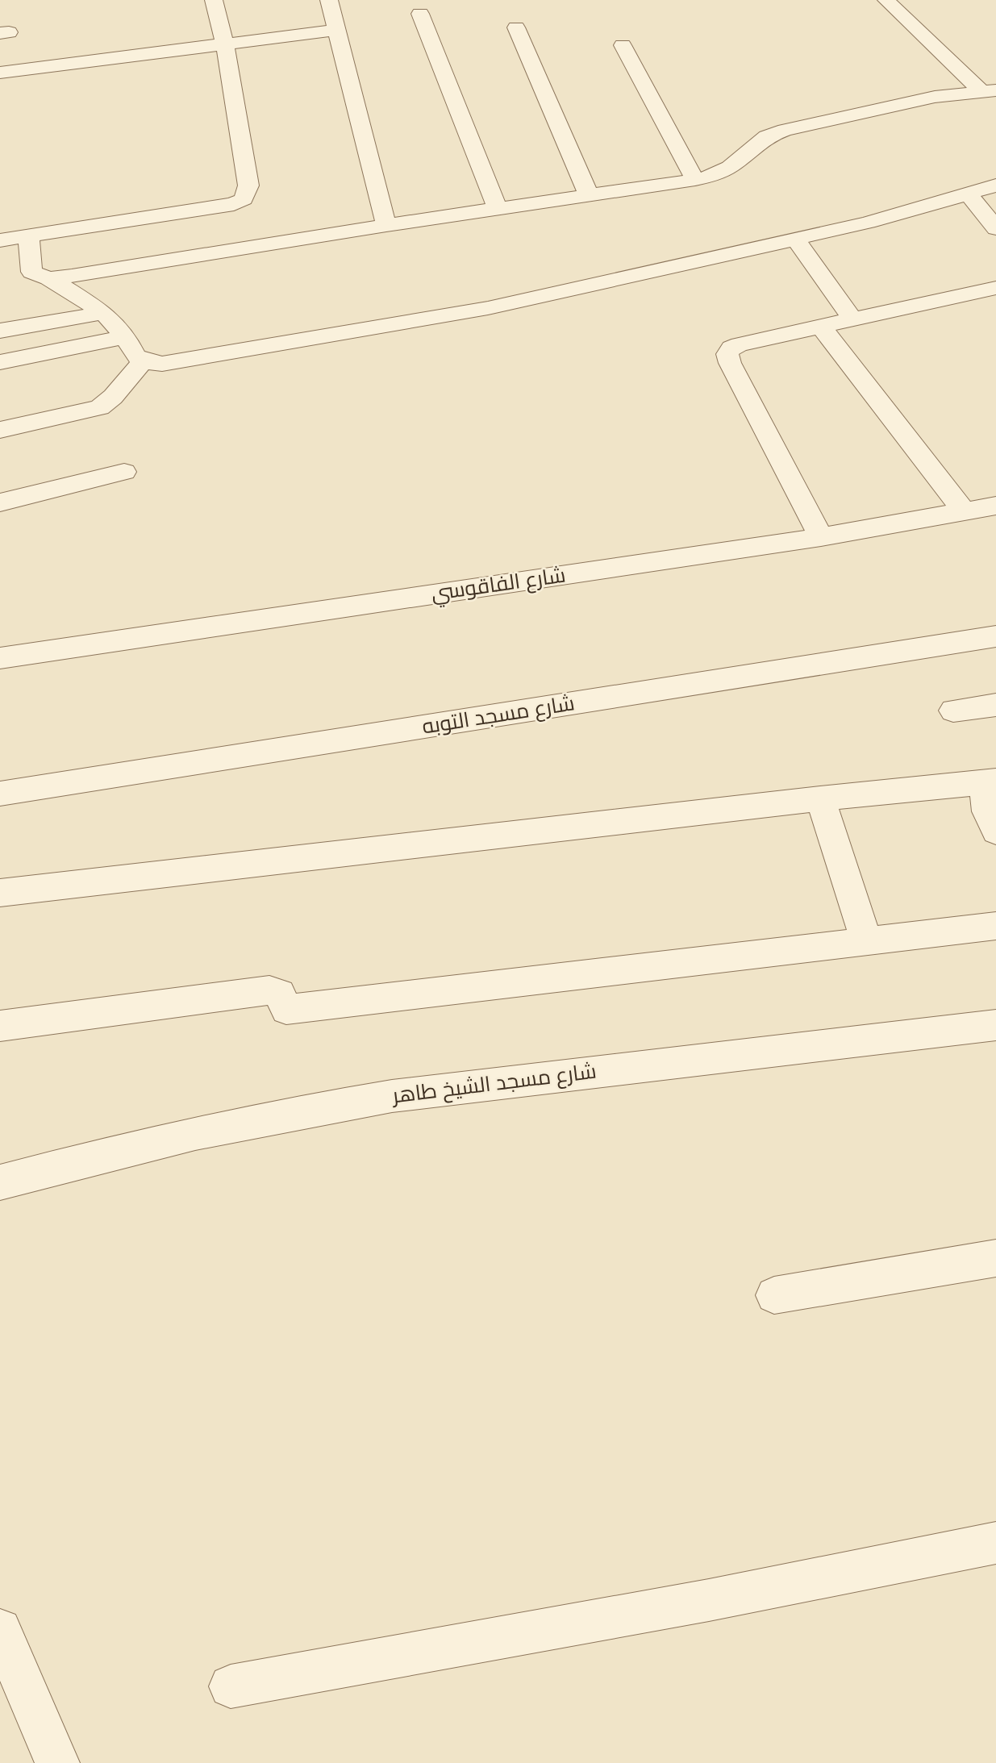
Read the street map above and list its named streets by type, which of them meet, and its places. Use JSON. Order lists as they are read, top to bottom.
{
  "streets": {
    "street": ["شارع الفاقوسي", "شارع مسجد التوبه", "شارع مسجد الشيخ طاهر"]
  }
}
